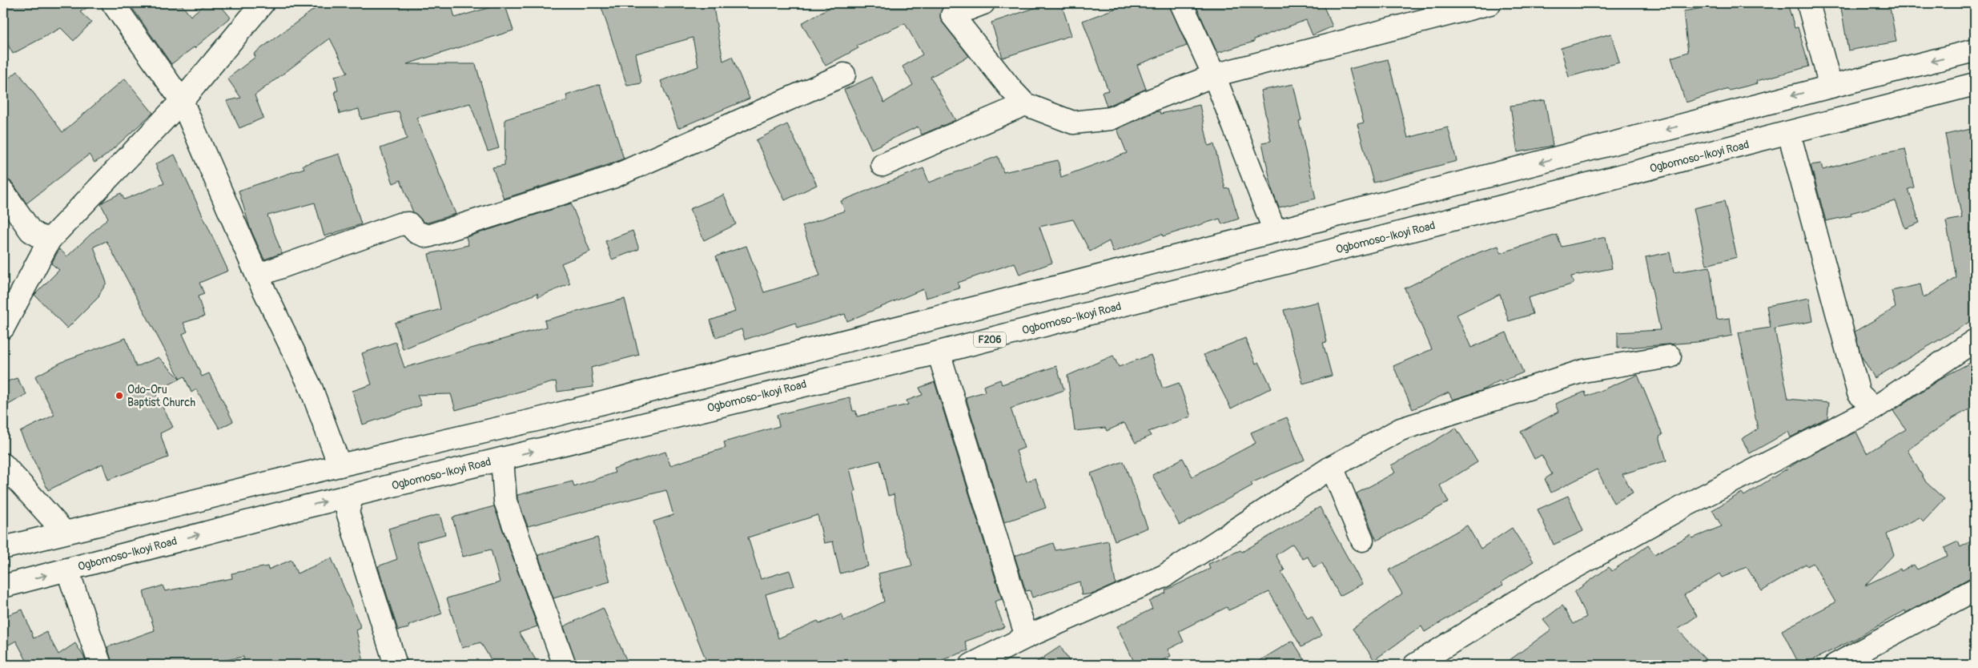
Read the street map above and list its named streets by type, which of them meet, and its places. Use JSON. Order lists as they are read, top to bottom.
{
  "streets": {
    "street": ["Ogbomoso-Ikoyi Road", "F206"]
  },
  "places": ["Odo-Oru Baptist Church"]
}
